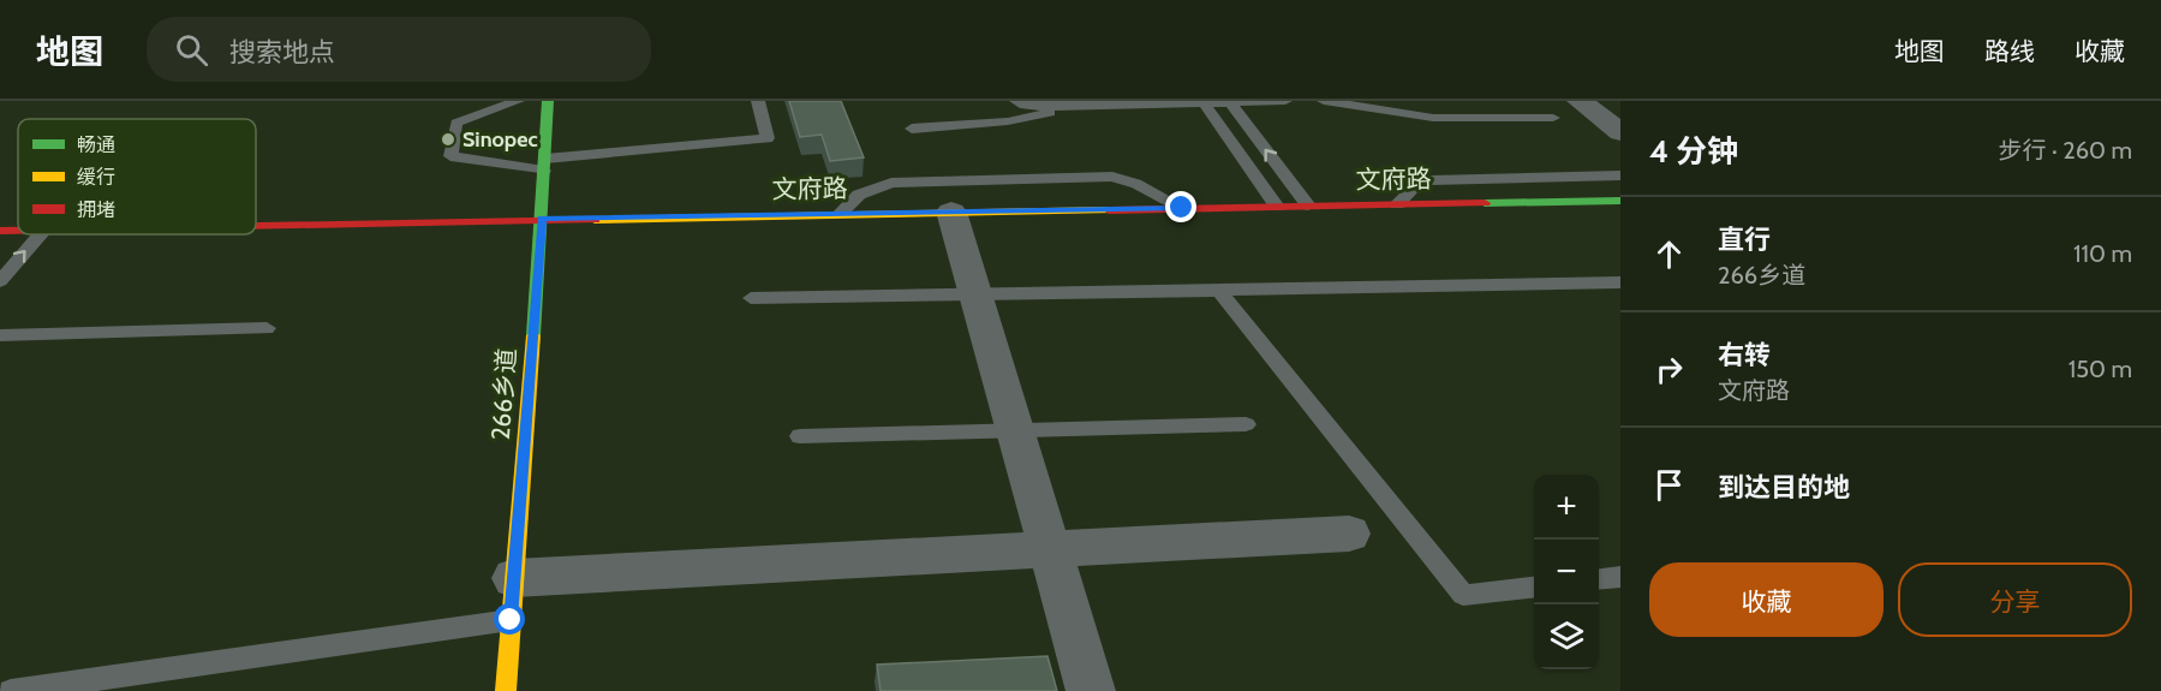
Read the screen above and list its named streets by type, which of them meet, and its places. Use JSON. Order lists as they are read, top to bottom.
{
  "streets": {
    "street": ["文府路", "266乡道"]
  },
  "crossings": [
    ["文府路", "266乡道"]
  ],
  "places": ["Sinopec"],
  "legend": ["畅通", "缓行", "拥堵"],
  "page": {
    "header": "地图",
    "search": "搜索地点",
    "nav": ["地图", "路线", "收藏"],
    "heading": ["4 分钟", "步行 · 260 m"],
    "list": [
      ["直行", "266乡道", "110 m"],
      ["右转", "文府路", "150 m"],
      "到达目的地"
    ],
    "map_buttons": ["+", "−"],
    "buttons": ["收藏", "分享"]
  }
}
